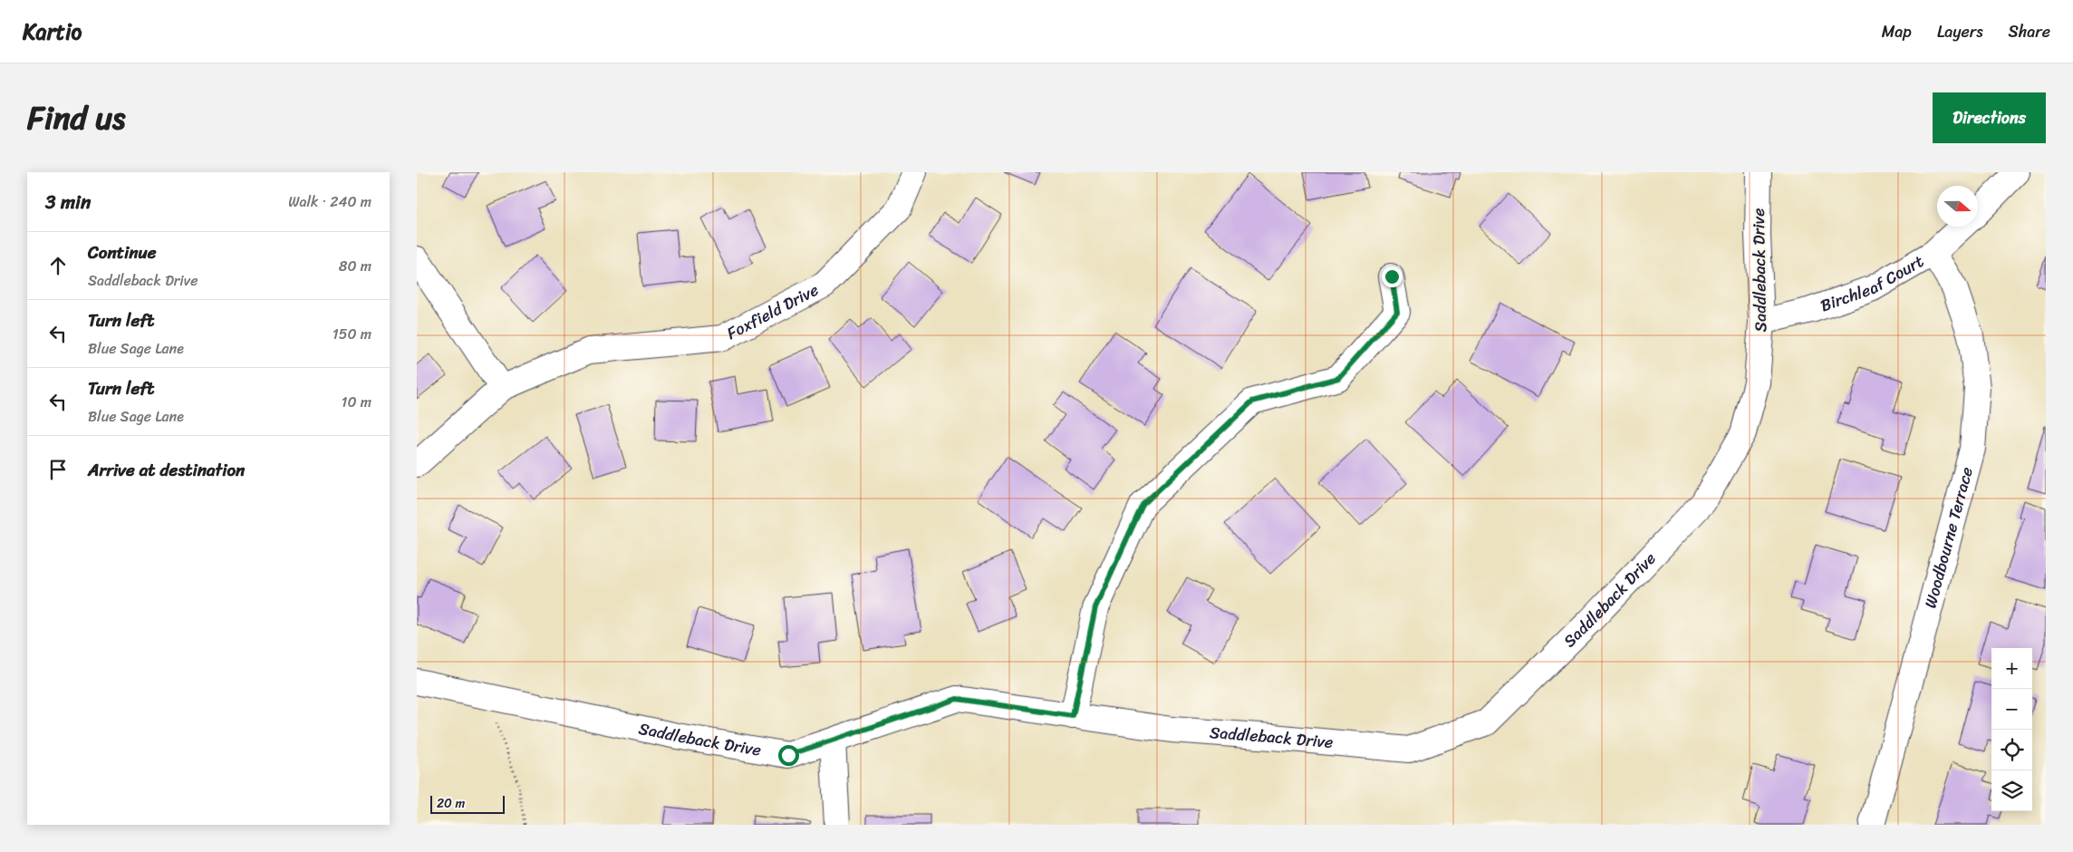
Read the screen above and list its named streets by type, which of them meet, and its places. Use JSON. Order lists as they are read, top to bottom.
{
  "streets": {
    "street": [
      "Saddleback Drive",
      "Birchleaf Court",
      "Foxfield Drive",
      "Woodbourne Terrace"
    ]
  },
  "crossings": [
    ["Saddleback Drive", "Birchleaf Court"],
    ["Birchleaf Court", "Woodbourne Terrace"]
  ],
  "scale_bar": "20 m",
  "north": "right",
  "page": {
    "header": "Kartio",
    "nav": ["Map", "Layers", "Share"],
    "title": "Find us",
    "buttons": "Directions",
    "heading": ["3 min", "Walk · 240 m"],
    "list": [
      ["Continue", "Saddleback Drive", "80 m"],
      ["Turn left", "Blue Sage Lane", "150 m"],
      ["Turn left", "Blue Sage Lane", "10 m"],
      "Arrive at destination"
    ],
    "map_buttons": ["+", "−"],
    "scale": "20 m"
  }
}
